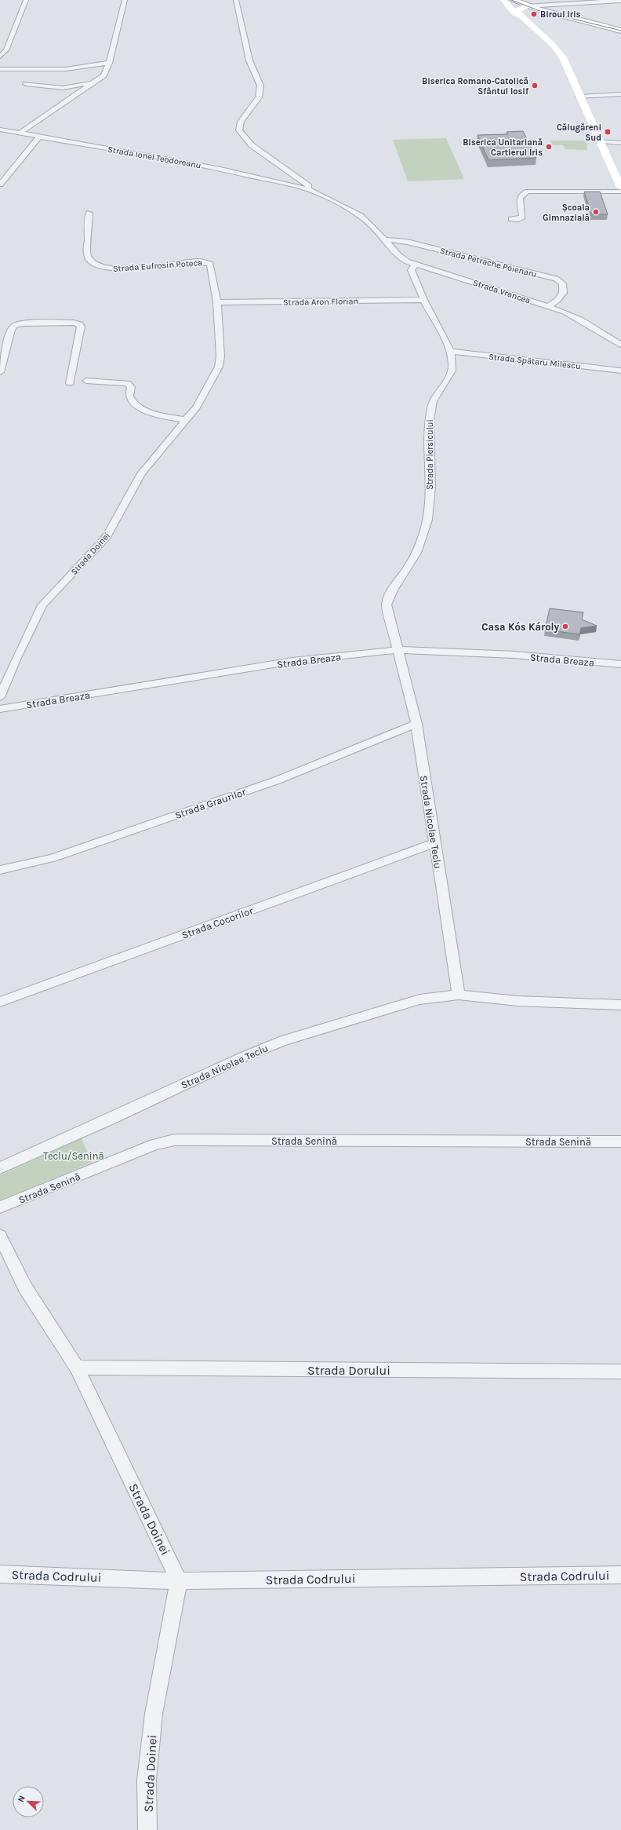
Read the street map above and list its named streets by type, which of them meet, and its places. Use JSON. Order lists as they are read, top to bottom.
{
  "streets": {
    "street": [
      "Strada Ionel Teodoreanu",
      "Strada Petrache Poienaru",
      "Strada Eufrosin Poteca",
      "Strada Vrancea",
      "Strada Aron Florian",
      "Strada Spătaru Milescu",
      "Strada Piersicului",
      "Strada Doinei",
      "Strada Breaza",
      "Strada Graurilor",
      "Strada Nicolae Teclu",
      "Strada Cocorilor",
      "Strada Senină",
      "Strada Dorului",
      "Strada Codrului"
    ]
  },
  "crossings": [
    ["Strada Ionel Teodoreanu", "Strada Petrache Poienaru"],
    ["Strada Ionel Teodoreanu", "Strada Vrancea"],
    ["Strada Petrache Poienaru", "Strada Vrancea"],
    ["Strada Eufrosin Poteca", "Strada Aron Florian"],
    ["Strada Eufrosin Poteca", "Strada Doinei"],
    ["Strada Vrancea", "Strada Piersicului"],
    ["Strada Aron Florian", "Strada Piersicului"],
    ["Strada Spătaru Milescu", "Strada Piersicului"],
    ["Strada Piersicului", "Strada Breaza"],
    ["Strada Piersicului", "Strada Nicolae Teclu"],
    ["Strada Doinei", "Strada Dorului"],
    ["Strada Doinei", "Strada Codrului"],
    ["Strada Breaza", "Strada Nicolae Teclu"],
    ["Strada Graurilor", "Strada Nicolae Teclu"],
    ["Strada Nicolae Teclu", "Strada Cocorilor"]
  ],
  "parks": ["Teclu/Senină"],
  "places": {
    "other": [
      "Biroul Iris",
      "Biserica Romano-Catolică Sfântul Iosif",
      "Biserica Unitariană Cartierul Iris",
      "Școala Gimnazială",
      "Casa Kós Károly"
    ],
    "transit": ["Călugăreni Sud"]
  },
  "north": "top left"
}
